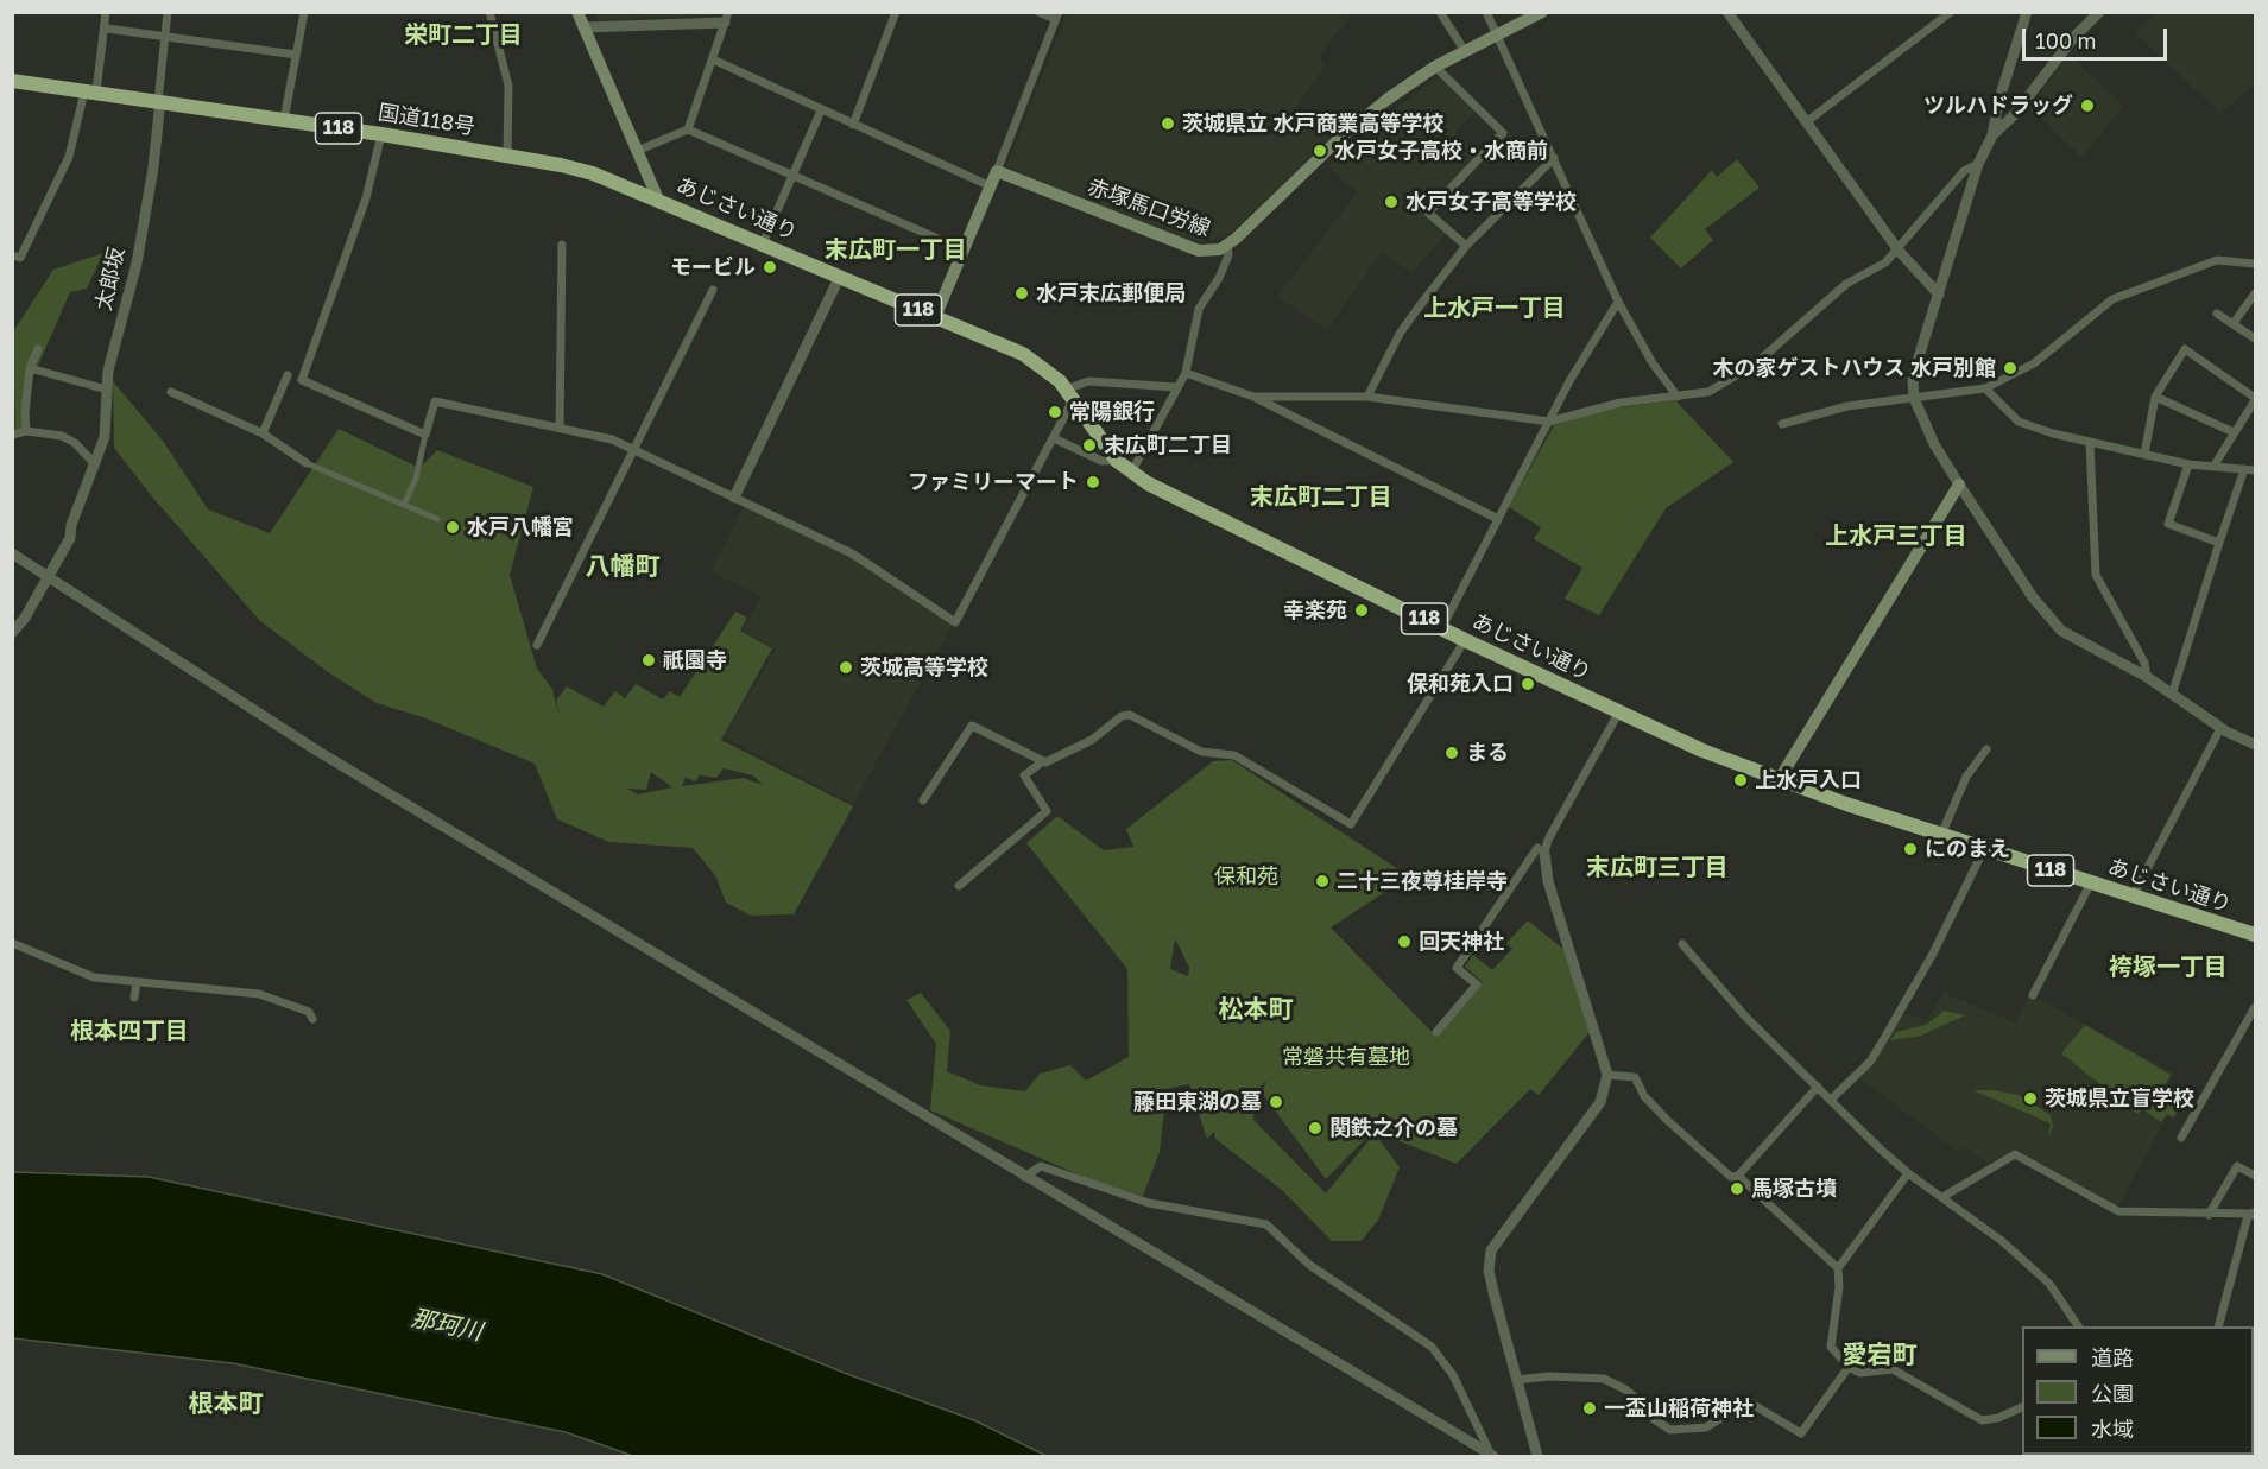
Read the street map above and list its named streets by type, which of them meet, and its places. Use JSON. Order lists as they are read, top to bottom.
{
  "streets": {
    "highway": ["国道118号", "118", "あじさい通り"],
    "main road": ["赤塚馬口労線"],
    "street": ["太郎坂"]
  },
  "crossings": [
    ["国道118号", "あじさい通り"],
    ["国道118号", "太郎坂"]
  ],
  "districts": [
    "栄町二丁目",
    "末広町一丁目",
    "上水戸一丁目",
    "末広町二丁目",
    "上水戸三丁目",
    "八幡町",
    "末広町三丁目",
    "袴塚一丁目",
    "松本町",
    "根本四丁目",
    "愛宕町",
    "根本町"
  ],
  "water": ["那珂川"],
  "parks": ["保和苑", "常磐共有墓地"],
  "places": [
    "ツルハドラッグ",
    "茨城県立 水戸商業高等学校",
    "水戸女子高校・水商前",
    "水戸女子高等学校",
    "モービル",
    "水戸末広郵便局",
    "木の家ゲストハウス 水戸別館",
    "常陽銀行",
    "末広町二丁目",
    "ファミリーマート",
    "水戸八幡宮",
    "幸楽苑",
    "祇園寺",
    "茨城高等学校",
    "保和苑入口",
    "まる",
    "上水戸入口",
    "にのまえ",
    "二十三夜尊桂岸寺",
    "回天神社",
    "茨城県立盲学校",
    "藤田東湖の墓",
    "関鉄之介の墓",
    "馬塚古墳",
    "一盃山稲荷神社"
  ],
  "legend": ["道路", "公園", "水域"],
  "scale_bar": "100 m"
}
